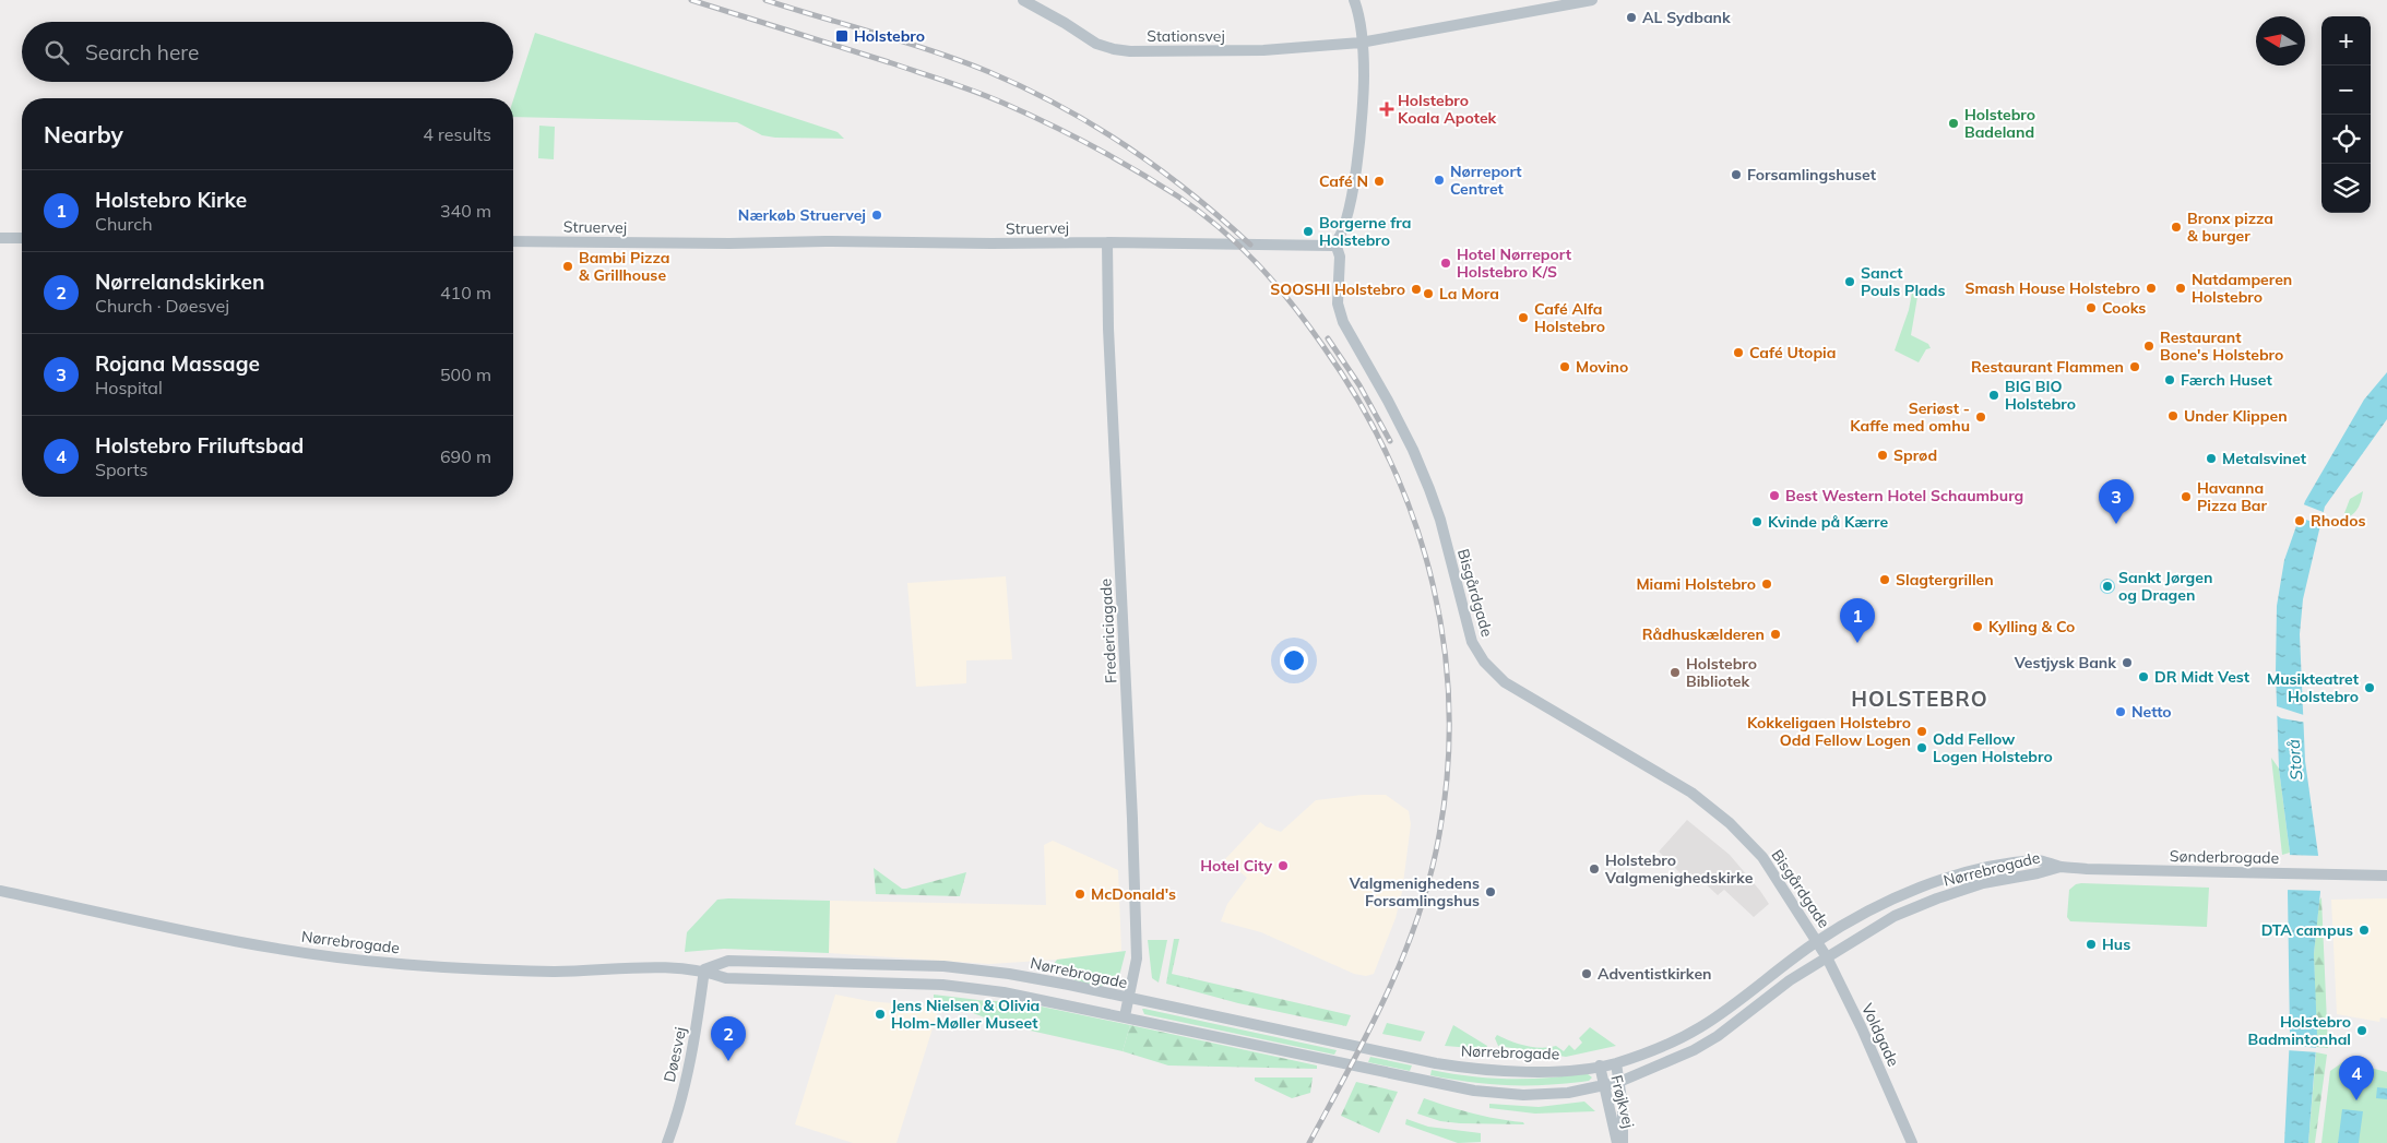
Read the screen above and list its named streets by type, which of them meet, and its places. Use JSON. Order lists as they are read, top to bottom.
{
  "streets": {
    "street": [
      "Stationsvej",
      "Struervej",
      "Bisgårdgade",
      "Fredericiagade",
      "Sønderbrogade",
      "Nørrebrogade",
      "Voldgade",
      "Døesvej",
      "Frøjkvej"
    ]
  },
  "crossings": [
    ["Struervej", "Bisgårdgade"],
    ["Struervej", "Fredericiagade"],
    ["Bisgårdgade", "Nørrebrogade"],
    ["Bisgårdgade", "Voldgade"],
    ["Fredericiagade", "Nørrebrogade"],
    ["Sønderbrogade", "Nørrebrogade"],
    ["Nørrebrogade", "Voldgade"],
    ["Nørrebrogade", "Døesvej"],
    ["Nørrebrogade", "Frøjkvej"]
  ],
  "districts": ["HOLSTEBRO"],
  "water": ["Storå"],
  "places": {
    "other": [
      "AL Sydbank",
      "Holstebro Badeland",
      "Forsamlingshuset",
      "Nørreport Centret",
      "Café N",
      "Nærkøb Struervej",
      "Bronx pizza & burger",
      "Borgerne fra Holstebro",
      "Hotel Nørreport Holstebro K/S",
      "Bambi Pizza & Grillhouse",
      "Sanct Pouls Plads",
      "Smash House Holstebro",
      "Natdamperen Holstebro",
      "SOOSHI Holstebro",
      "La Mora",
      "Cooks",
      "Café Alfa Holstebro",
      "Restaurant Bone's Holstebro",
      "Café Utopia",
      "Movino",
      "Restaurant Flammen",
      "Færch Huset",
      "BIG BIO Holstebro",
      "Under Klippen",
      "Seriøst - Kaffe med omhu",
      "Sprød",
      "Metalsvinet",
      "Best Western Hotel Schaumburg",
      "Havanna Pizza Bar",
      "Rhodos",
      "Kvinde på Kærre",
      "Slagtergrillen",
      "Miami Holstebro",
      "Sankt Jørgen og Dragen",
      "Kylling & Co",
      "Rådhuskælderen",
      "Vestjysk Bank",
      "Holstebro Bibliotek",
      "DR Midt Vest",
      "Musikteatret Holstebro",
      "Netto",
      "Kokkeligaen Holstebro Odd Fellow Logen",
      "Odd Fellow Logen Holstebro",
      "Hotel City",
      "Holstebro Valgmenighedskirke",
      "Valgmenighedens Forsamlingshus",
      "McDonald's",
      "DTA campus",
      "Hus",
      "Adventistkirken",
      "Jens Nielsen & Olivia Holm-Møller Museet",
      "Holstebro Badmintonhal"
    ],
    "transit": ["Holstebro"],
    "health": ["Holstebro Koala Apotek"]
  },
  "north": "left",
  "page": {
    "map_buttons": ["+", "−"],
    "search": "Search here",
    "heading": ["Nearby", "4 results"],
    "list": [
      {
        "mark": "1",
        "name": "Holstebro Kirke",
        "note": "Church",
        "value": "340 m"
      },
      {
        "mark": "2",
        "name": "Nørrelandskirken",
        "note": "Church · Døesvej",
        "value": "410 m"
      },
      {
        "mark": "3",
        "name": "Rojana Massage",
        "note": "Hospital",
        "value": "500 m"
      },
      {
        "mark": "4",
        "name": "Holstebro Friluftsbad",
        "note": "Sports",
        "value": "690 m"
      }
    ],
    "pins": [
      "3",
      "1",
      "2",
      "4"
    ]
  }
}
